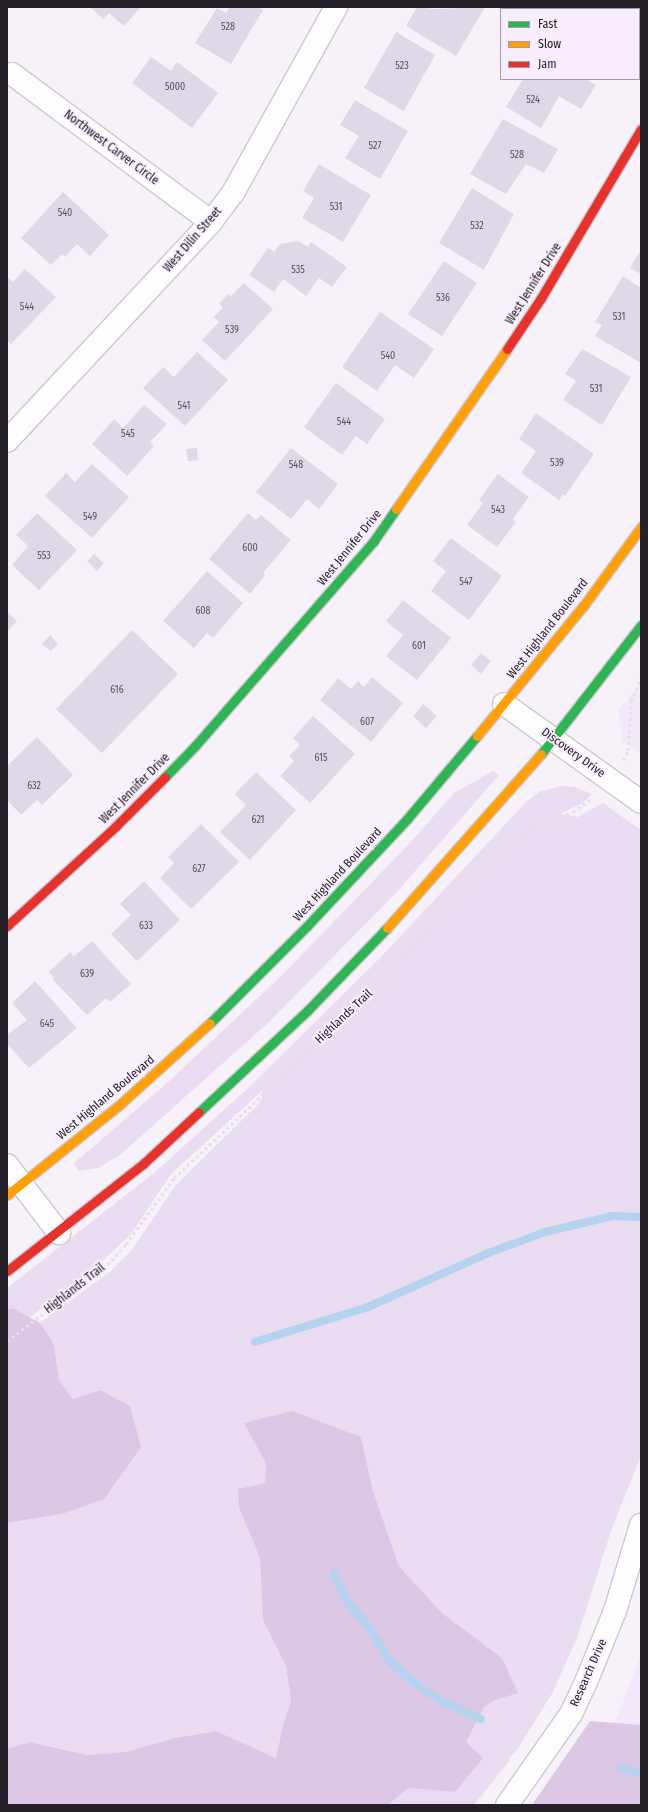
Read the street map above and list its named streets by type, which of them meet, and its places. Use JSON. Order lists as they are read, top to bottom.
{
  "streets": {
    "main road": ["West Jennifer Drive", "West Highland Boulevard"],
    "street": [
      "Northwest Carver Circle",
      "West Dilin Street",
      "Discovery Drive",
      "Research Drive"
    ],
    "path": ["Highlands Trail"]
  },
  "crossings": [
    ["Northwest Carver Circle", "West Dilin Street"],
    ["West Highland Boulevard", "Discovery Drive"],
    ["Discovery Drive", "Highlands Trail"]
  ],
  "house_numbers": [
    "528",
    "523",
    "5000",
    "524",
    "527",
    "528",
    "531",
    "540",
    "532",
    "535",
    "536",
    "544",
    "531",
    "539",
    "540",
    "531",
    "541",
    "544",
    "545",
    "539",
    "548",
    "543",
    "549",
    "600",
    "553",
    "547",
    "608",
    "601",
    "616",
    "607",
    "615",
    "632",
    "621",
    "627",
    "633",
    "639",
    "645"
  ],
  "legend": ["Fast", "Slow", "Jam"]
}
